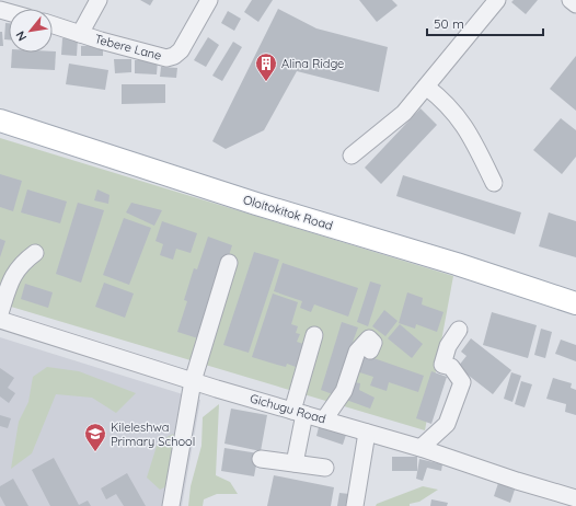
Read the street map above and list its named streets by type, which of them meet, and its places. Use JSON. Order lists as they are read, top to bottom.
{
  "streets": {
    "main road": ["Oloitokitok Road"],
    "street": ["Tebere Lane", "Gichugu Road"]
  },
  "places": {
    "building": ["Alina Ridge"],
    "school or university": ["Kileleshwa Primary School"]
  },
  "scale_bar": "50 m",
  "north": "bottom left"
}
